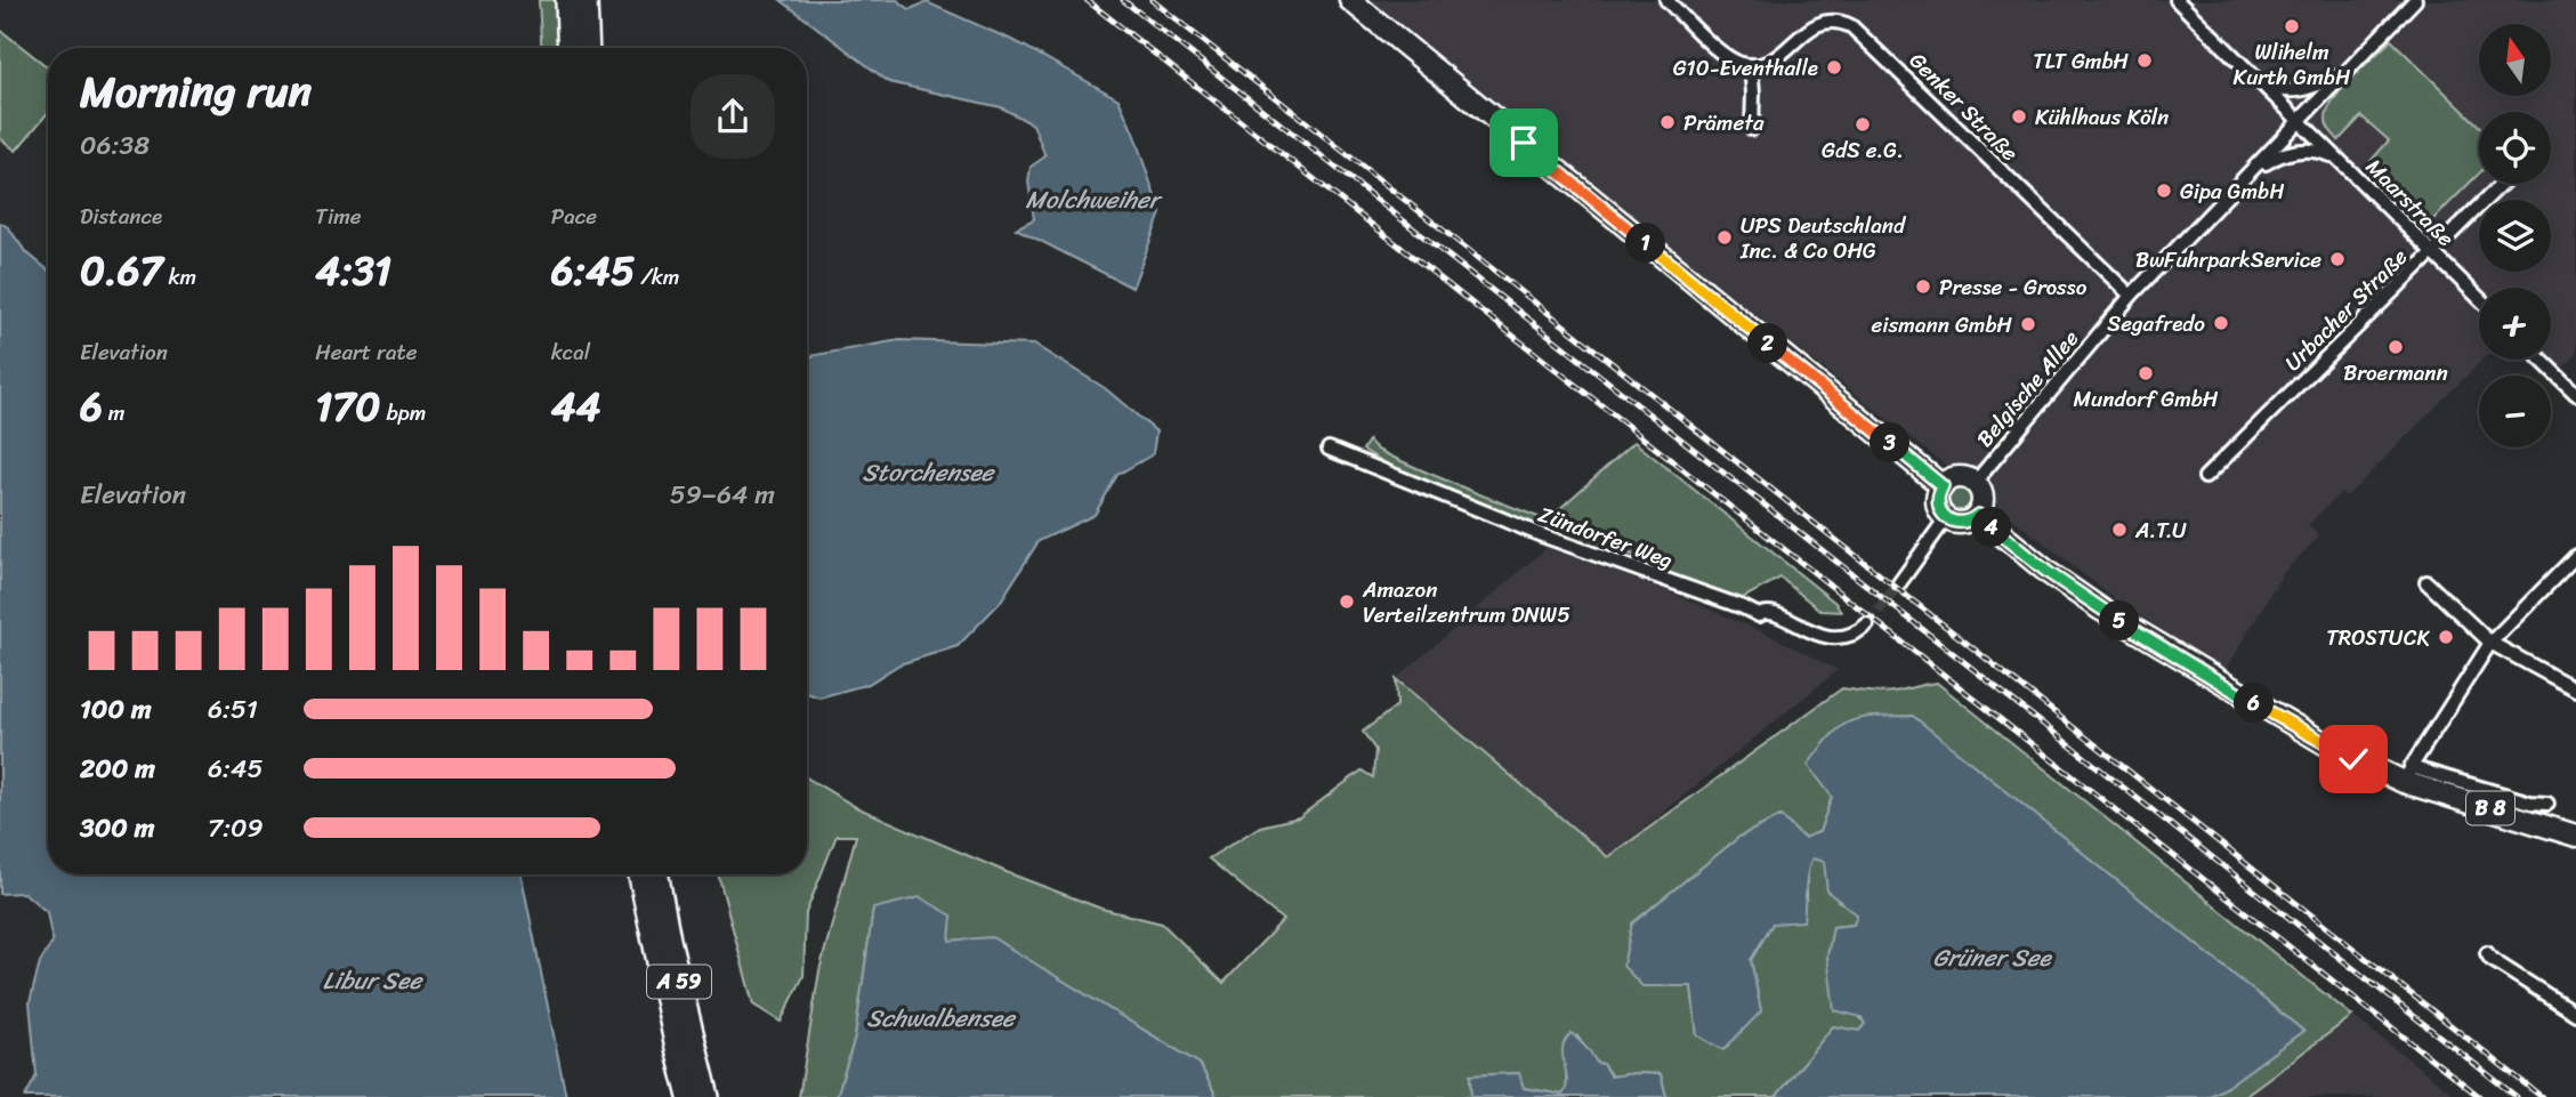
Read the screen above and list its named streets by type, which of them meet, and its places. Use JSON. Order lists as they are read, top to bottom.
{
  "streets": {
    "highway": ["A 59"],
    "main road": ["B 8"],
    "street": [
      "Genker Straße",
      "Maarstraße",
      "Urbacher Straße",
      "Belgische Allee",
      "Zündorfer Weg"
    ]
  },
  "crossings": [
    ["Genker Straße", "Belgische Allee"],
    ["Maarstraße", "Urbacher Straße"],
    ["Maarstraße", "Belgische Allee"],
    ["Belgische Allee", "B 8"]
  ],
  "water": [
    "Molchweiher",
    "Storchensee",
    "Grüner See",
    "Libur See",
    "Schwalbensee"
  ],
  "places": [
    "Wlihelm Kurth GmbH",
    "TLT GmbH",
    "G10-Eventhalle",
    "Kühlhaus Köln",
    "Prämeta",
    "GdS e.G.",
    "Gipa GmbH",
    "UPS Deutschland Inc. & Co OHG",
    "BwFuhrparkService",
    "Presse - Grosso",
    "Segafredo",
    "eismann GmbH",
    "Broermann",
    "Mundorf GmbH",
    "A.T.U",
    "Amazon Verteilzentrum DNW5",
    "TROSTUCK"
  ],
  "north": "top",
  "page": {
    "map_buttons": ["+", "−"],
    "heading": ["Morning run", "06:38"],
    "stats": [
      ["Distance", "0.67 km"],
      ["Time", "4:31"],
      ["Pace", "6:45 /km"],
      ["Elevation", "6 m"],
      ["Heart rate", "170 bpm"],
      ["kcal", "44"]
    ],
    "pins": [
      "1",
      "2",
      "3",
      "4",
      "5",
      "6"
    ],
    "chart": ["Elevation", "59–64 m"],
    "list": [
      {
        "name": "100 m",
        "note": "6:51"
      },
      {
        "name": "200 m",
        "note": "6:45"
      },
      {
        "name": "300 m",
        "note": "7:09"
      }
    ]
  }
}
